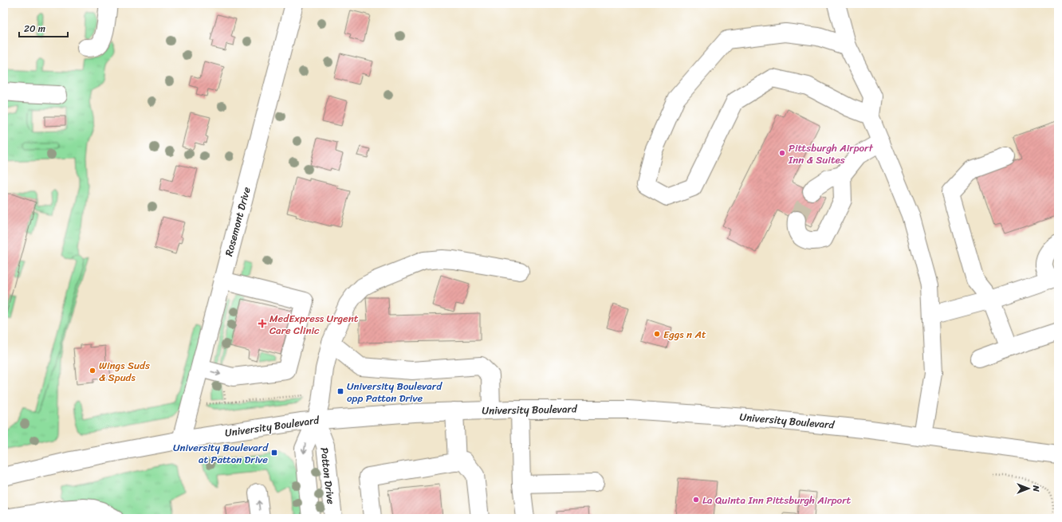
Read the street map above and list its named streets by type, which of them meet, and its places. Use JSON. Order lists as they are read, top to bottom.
{
  "streets": {
    "main road": ["Rosemont Drive", "University Boulevard", "Patton Drive"]
  },
  "crossings": [
    ["Rosemont Drive", "University Boulevard"],
    ["University Boulevard", "Patton Drive"]
  ],
  "places": {
    "other": [
      "Pittsburgh Airport Inn & Suites",
      "Eggs n At",
      "Wings Suds & Spuds",
      "La Quinta Inn Pittsburgh Airport"
    ],
    "health": ["MedExpress Urgent Care Clinic"],
    "transit": ["University Boulevard opp Patton Drive", "University Boulevard at Patton Drive"]
  },
  "scale_bar": "20 m",
  "north": "right"
}
